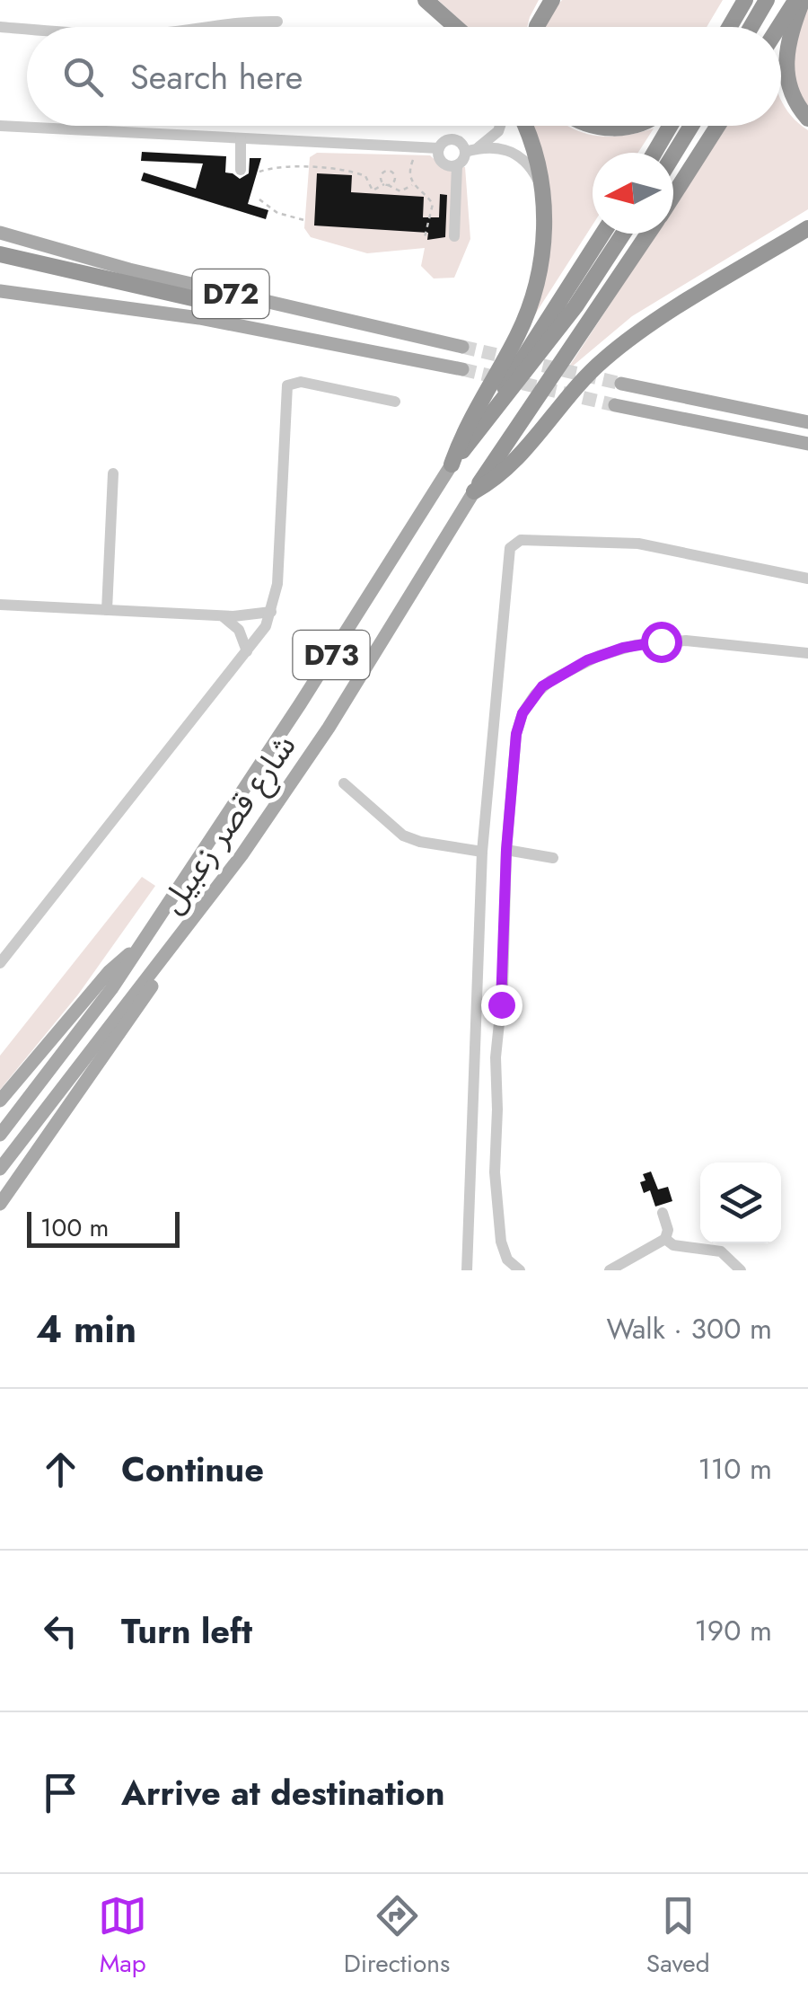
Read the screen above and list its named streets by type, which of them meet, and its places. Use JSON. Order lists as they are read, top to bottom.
{
  "streets": {
    "main road": ["D72", "D73", "شارع قصر زعبيل"]
  },
  "scale_bar": "100 m",
  "north": "left",
  "page": {
    "search": "Search here",
    "scale": "100 m",
    "heading": ["4 min", "Walk · 300 m"],
    "list": [
      ["Continue", "110 m"],
      ["Turn left", "190 m"],
      "Arrive at destination"
    ],
    "nav": ["Map", "Directions", "Saved"]
  }
}
